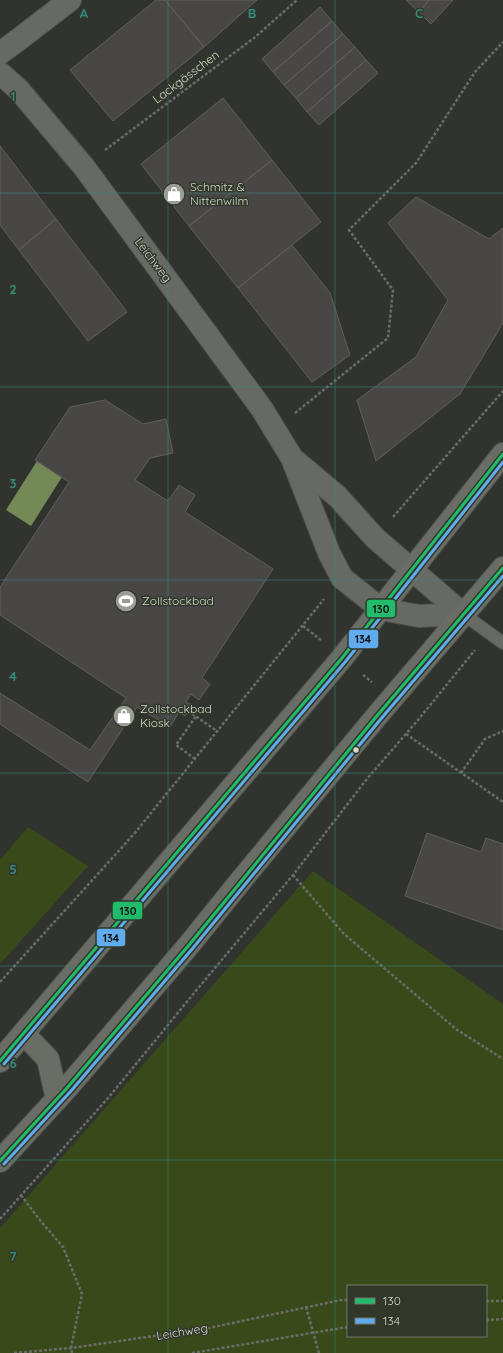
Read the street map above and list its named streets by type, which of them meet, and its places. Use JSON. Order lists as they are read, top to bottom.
{
  "streets": {
    "street": ["Leichweg"],
    "path": ["Lackgässchen"]
  },
  "crossings": [
    ["Lackgässchen", "Leichweg"]
  ],
  "places": {
    "shop": ["Schmitz & Nittenwilm", "Zollstockbad Kiosk"],
    "sports": ["Zollstockbad"]
  },
  "lines": ["transit line 130", "transit line 134"],
  "legend": ["130", "134"],
  "grid": {
    "columns": ["A", "B", "C"],
    "rows": [
      "1",
      "2",
      "3",
      "4",
      "5",
      "6",
      "7"
    ]
  }
}
